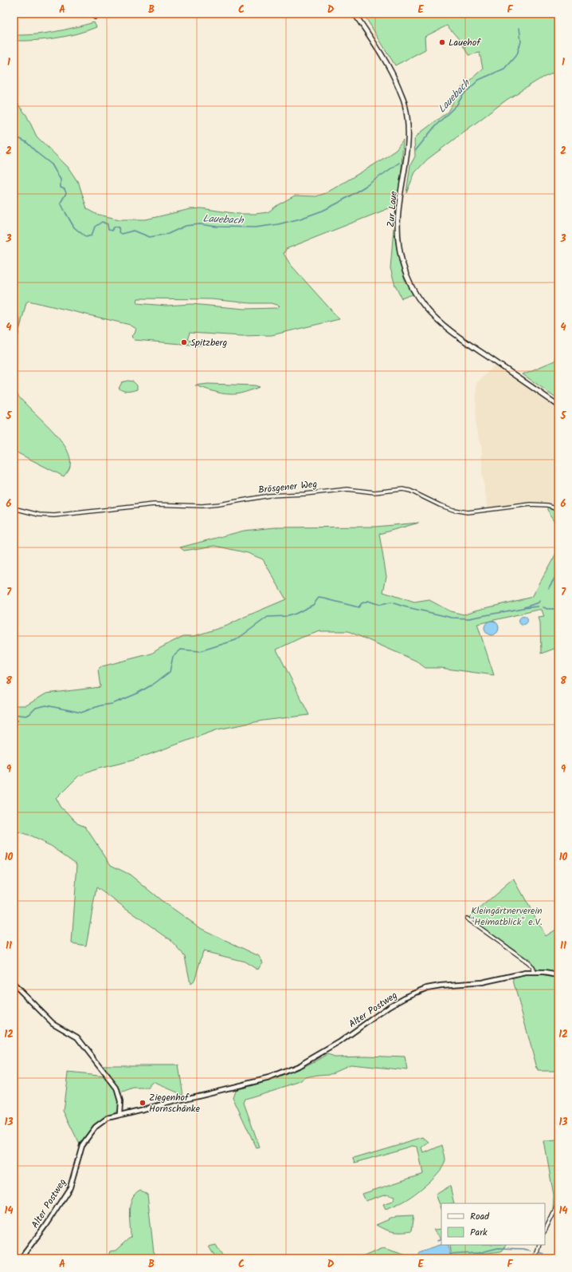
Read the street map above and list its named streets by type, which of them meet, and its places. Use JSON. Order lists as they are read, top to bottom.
{
  "streets": {
    "main road": ["Zur Laue"],
    "street": ["Brösgener Weg", "Alter Postweg"]
  },
  "water": ["Lauebach"],
  "parks": ["Kleingärtnerverein \"Heimatblick\" e.V."],
  "places": ["Lauehof", "Spitzberg", "Ziegenhof Hornschänke"],
  "legend": ["Road", "Park"],
  "grid": {
    "columns": [
      "A",
      "B",
      "C",
      "D",
      "E",
      "F"
    ],
    "rows": [
      "1",
      "2",
      "3",
      "4",
      "5",
      "6",
      "7",
      "8",
      "9",
      "10",
      "11",
      "12",
      "13",
      "14"
    ]
  }
}
